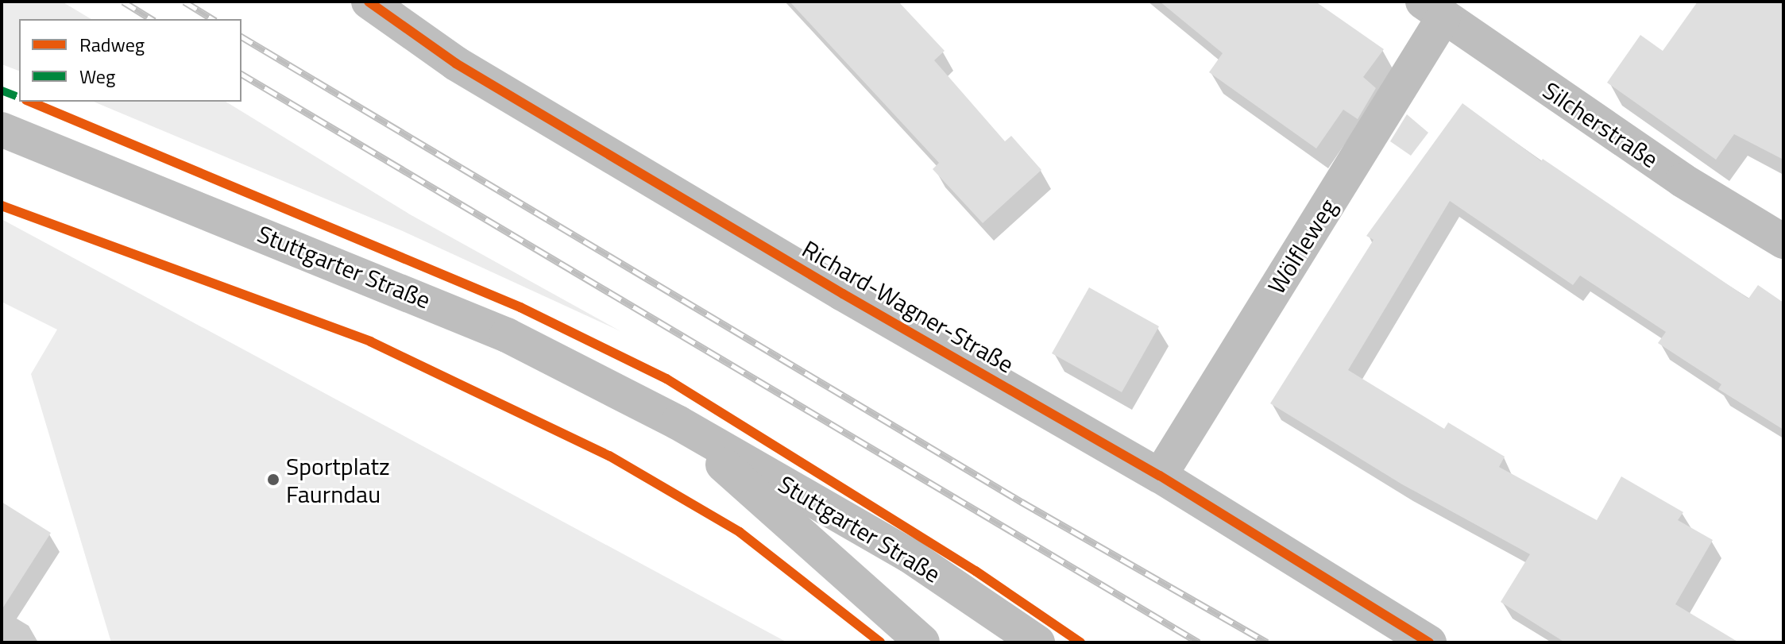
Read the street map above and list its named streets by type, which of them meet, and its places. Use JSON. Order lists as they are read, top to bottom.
{
  "streets": {
    "street": [
      "Silcherstraße",
      "Wölfleweg",
      "Stuttgarter Straße",
      "Richard-Wagner-Straße"
    ]
  },
  "crossings": [
    ["Silcherstraße", "Wölfleweg"],
    ["Wölfleweg", "Richard-Wagner-Straße"]
  ],
  "places": ["Sportplatz Faurndau"],
  "legend": ["Radweg", "Weg"]
}
